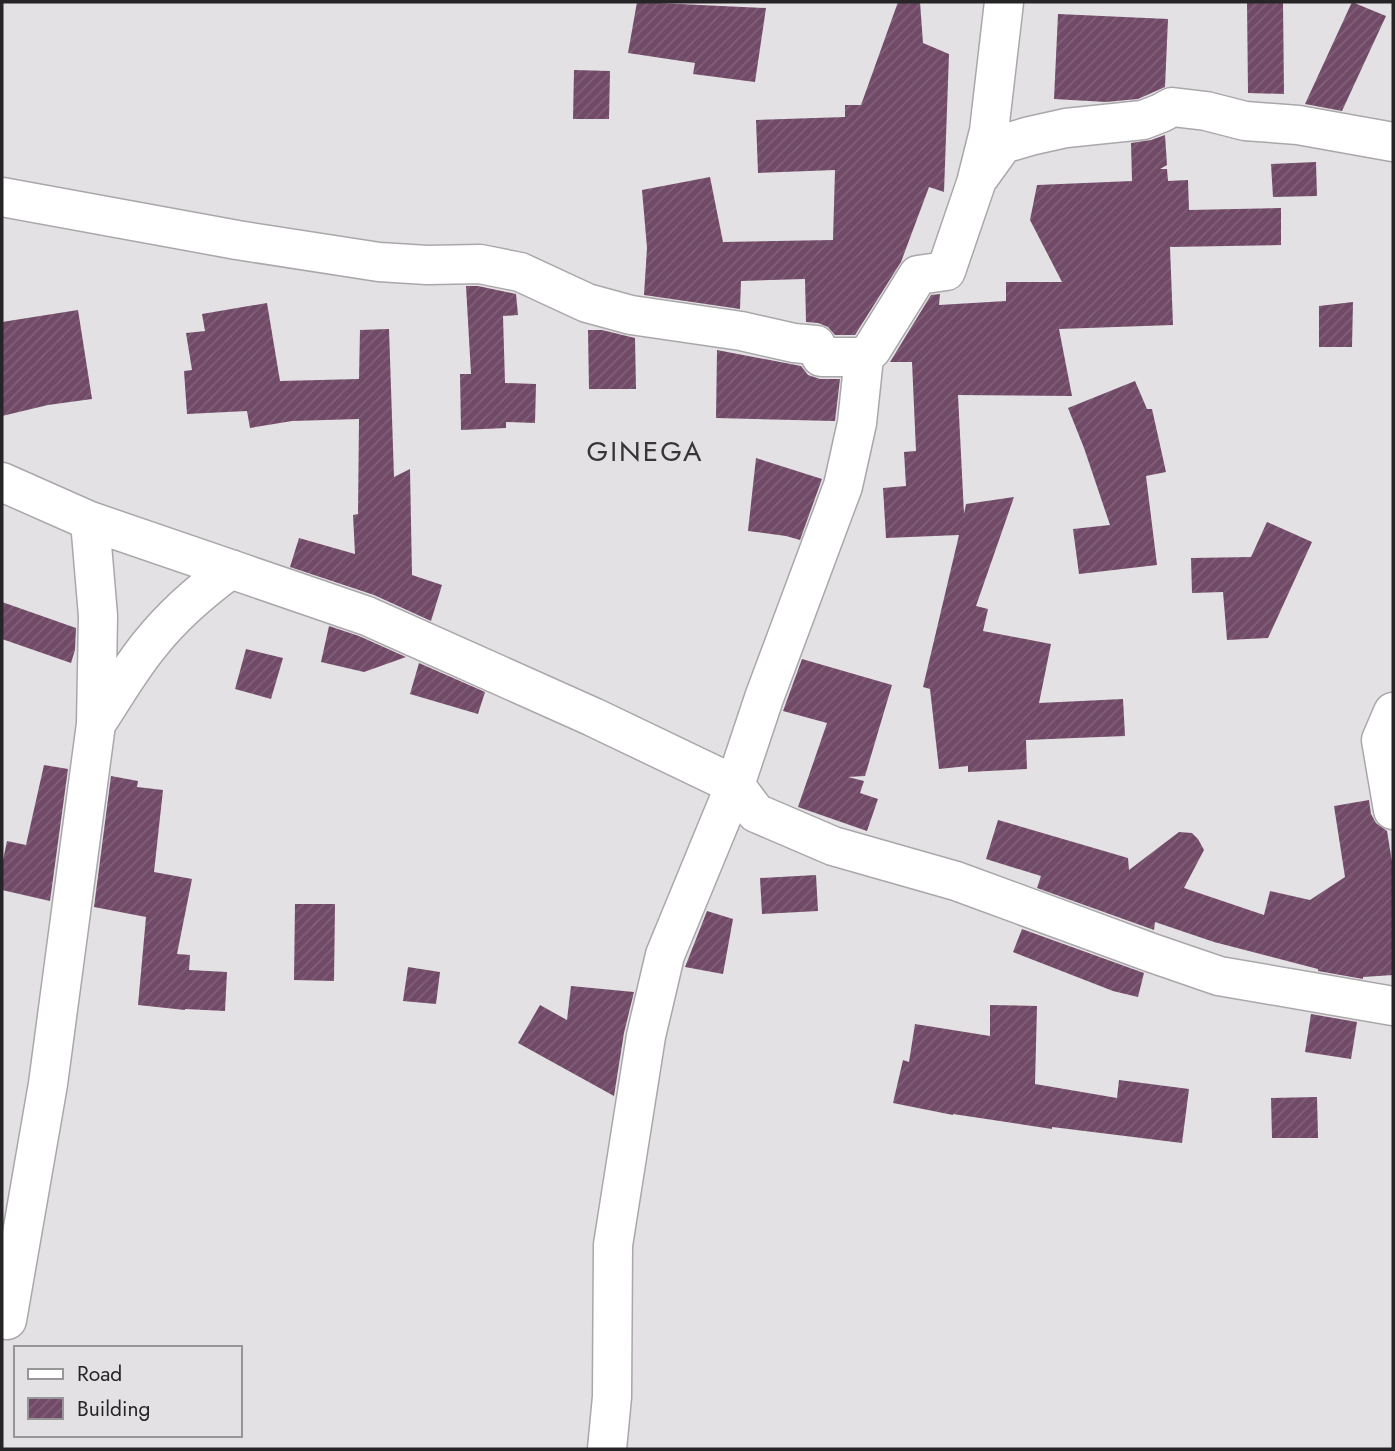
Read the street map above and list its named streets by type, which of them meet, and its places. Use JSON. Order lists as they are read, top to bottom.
{
  "districts": ["GINEGA"],
  "legend": ["Road", "Building"]
}
